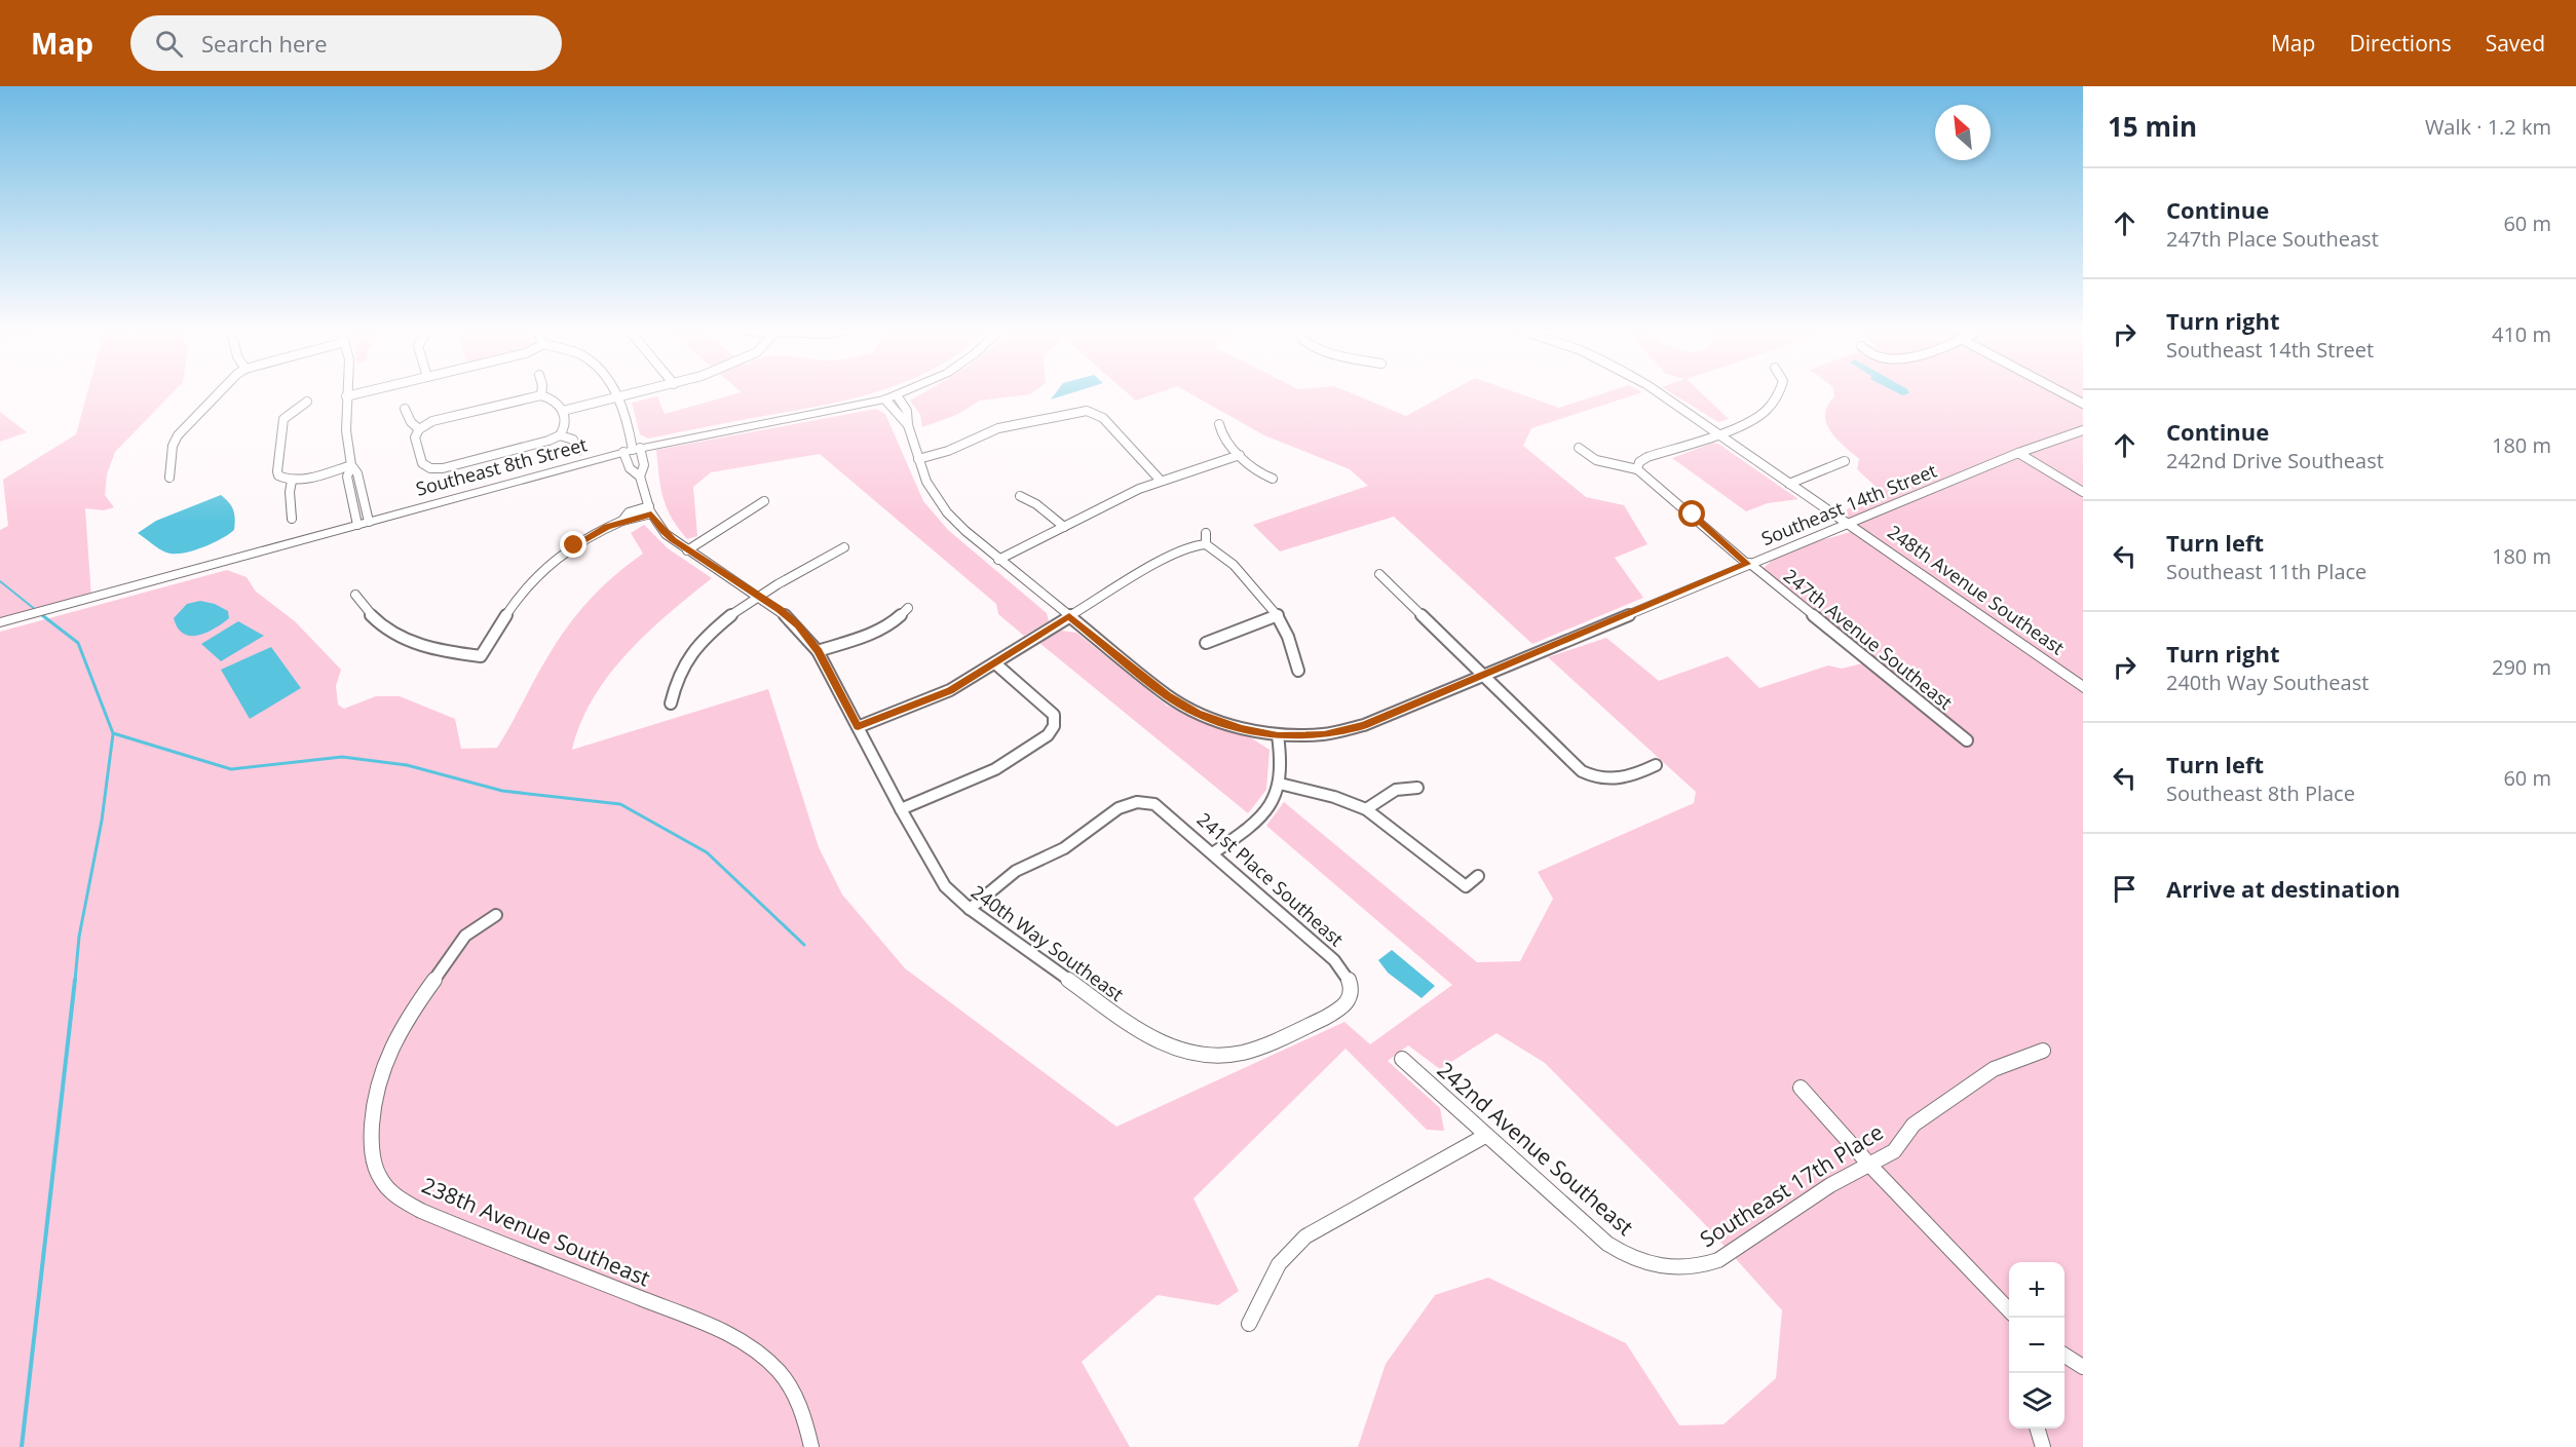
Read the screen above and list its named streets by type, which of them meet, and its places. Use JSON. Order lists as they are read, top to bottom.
{
  "streets": {
    "street": [
      "Southeast 8th Street",
      "Southeast 14th Street",
      "248th Avenue Southeast",
      "247th Avenue Southeast",
      "241st Place Southeast",
      "240th Way Southeast",
      "242nd Avenue Southeast",
      "Southeast 17th Place",
      "238th Avenue Southeast"
    ]
  },
  "crossings": [
    ["Southeast 8th Street", "Southeast 14th Street"],
    ["Southeast 8th Street", "240th Way Southeast"],
    ["Southeast 14th Street", "248th Avenue Southeast"],
    ["Southeast 14th Street", "247th Avenue Southeast"],
    ["241st Place Southeast", "240th Way Southeast"],
    ["242nd Avenue Southeast", "Southeast 17th Place"]
  ],
  "north": "top left",
  "page": {
    "header": "Map",
    "search": "Search here",
    "nav": ["Map", "Directions", "Saved"],
    "heading": ["15 min", "Walk · 1.2 km"],
    "list": [
      ["Continue", "247th Place Southeast", "60 m"],
      ["Turn right", "Southeast 14th Street", "410 m"],
      ["Continue", "242nd Drive Southeast", "180 m"],
      ["Turn left", "Southeast 11th Place", "180 m"],
      ["Turn right", "240th Way Southeast", "290 m"],
      ["Turn left", "Southeast 8th Place", "60 m"],
      "Arrive at destination"
    ],
    "map_buttons": ["+", "−"]
  }
}
